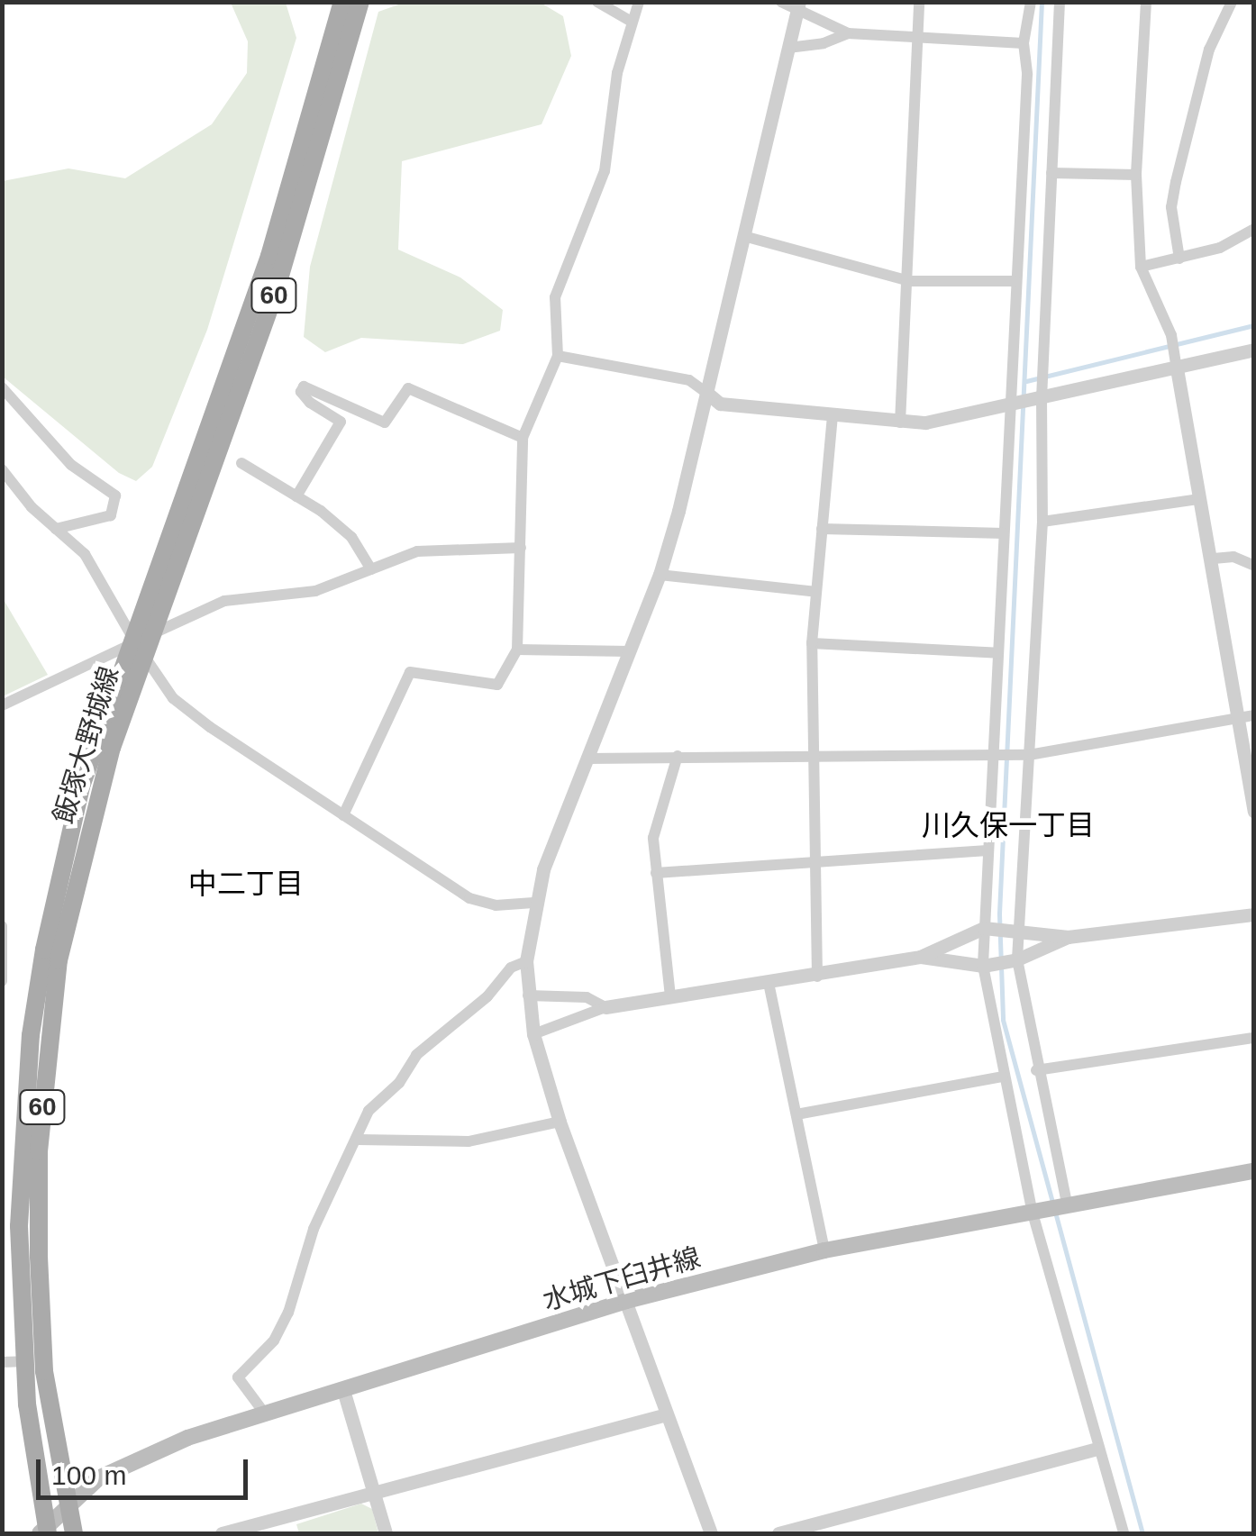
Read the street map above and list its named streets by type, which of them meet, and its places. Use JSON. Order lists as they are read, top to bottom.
{
  "streets": {
    "main road": ["60", "飯塚大野城線", "水城下臼井線"]
  },
  "crossings": [
    ["飯塚大野城線", "水城下臼井線"]
  ],
  "districts": ["川久保一丁目", "中二丁目"],
  "scale_bar": "100 m"
}
